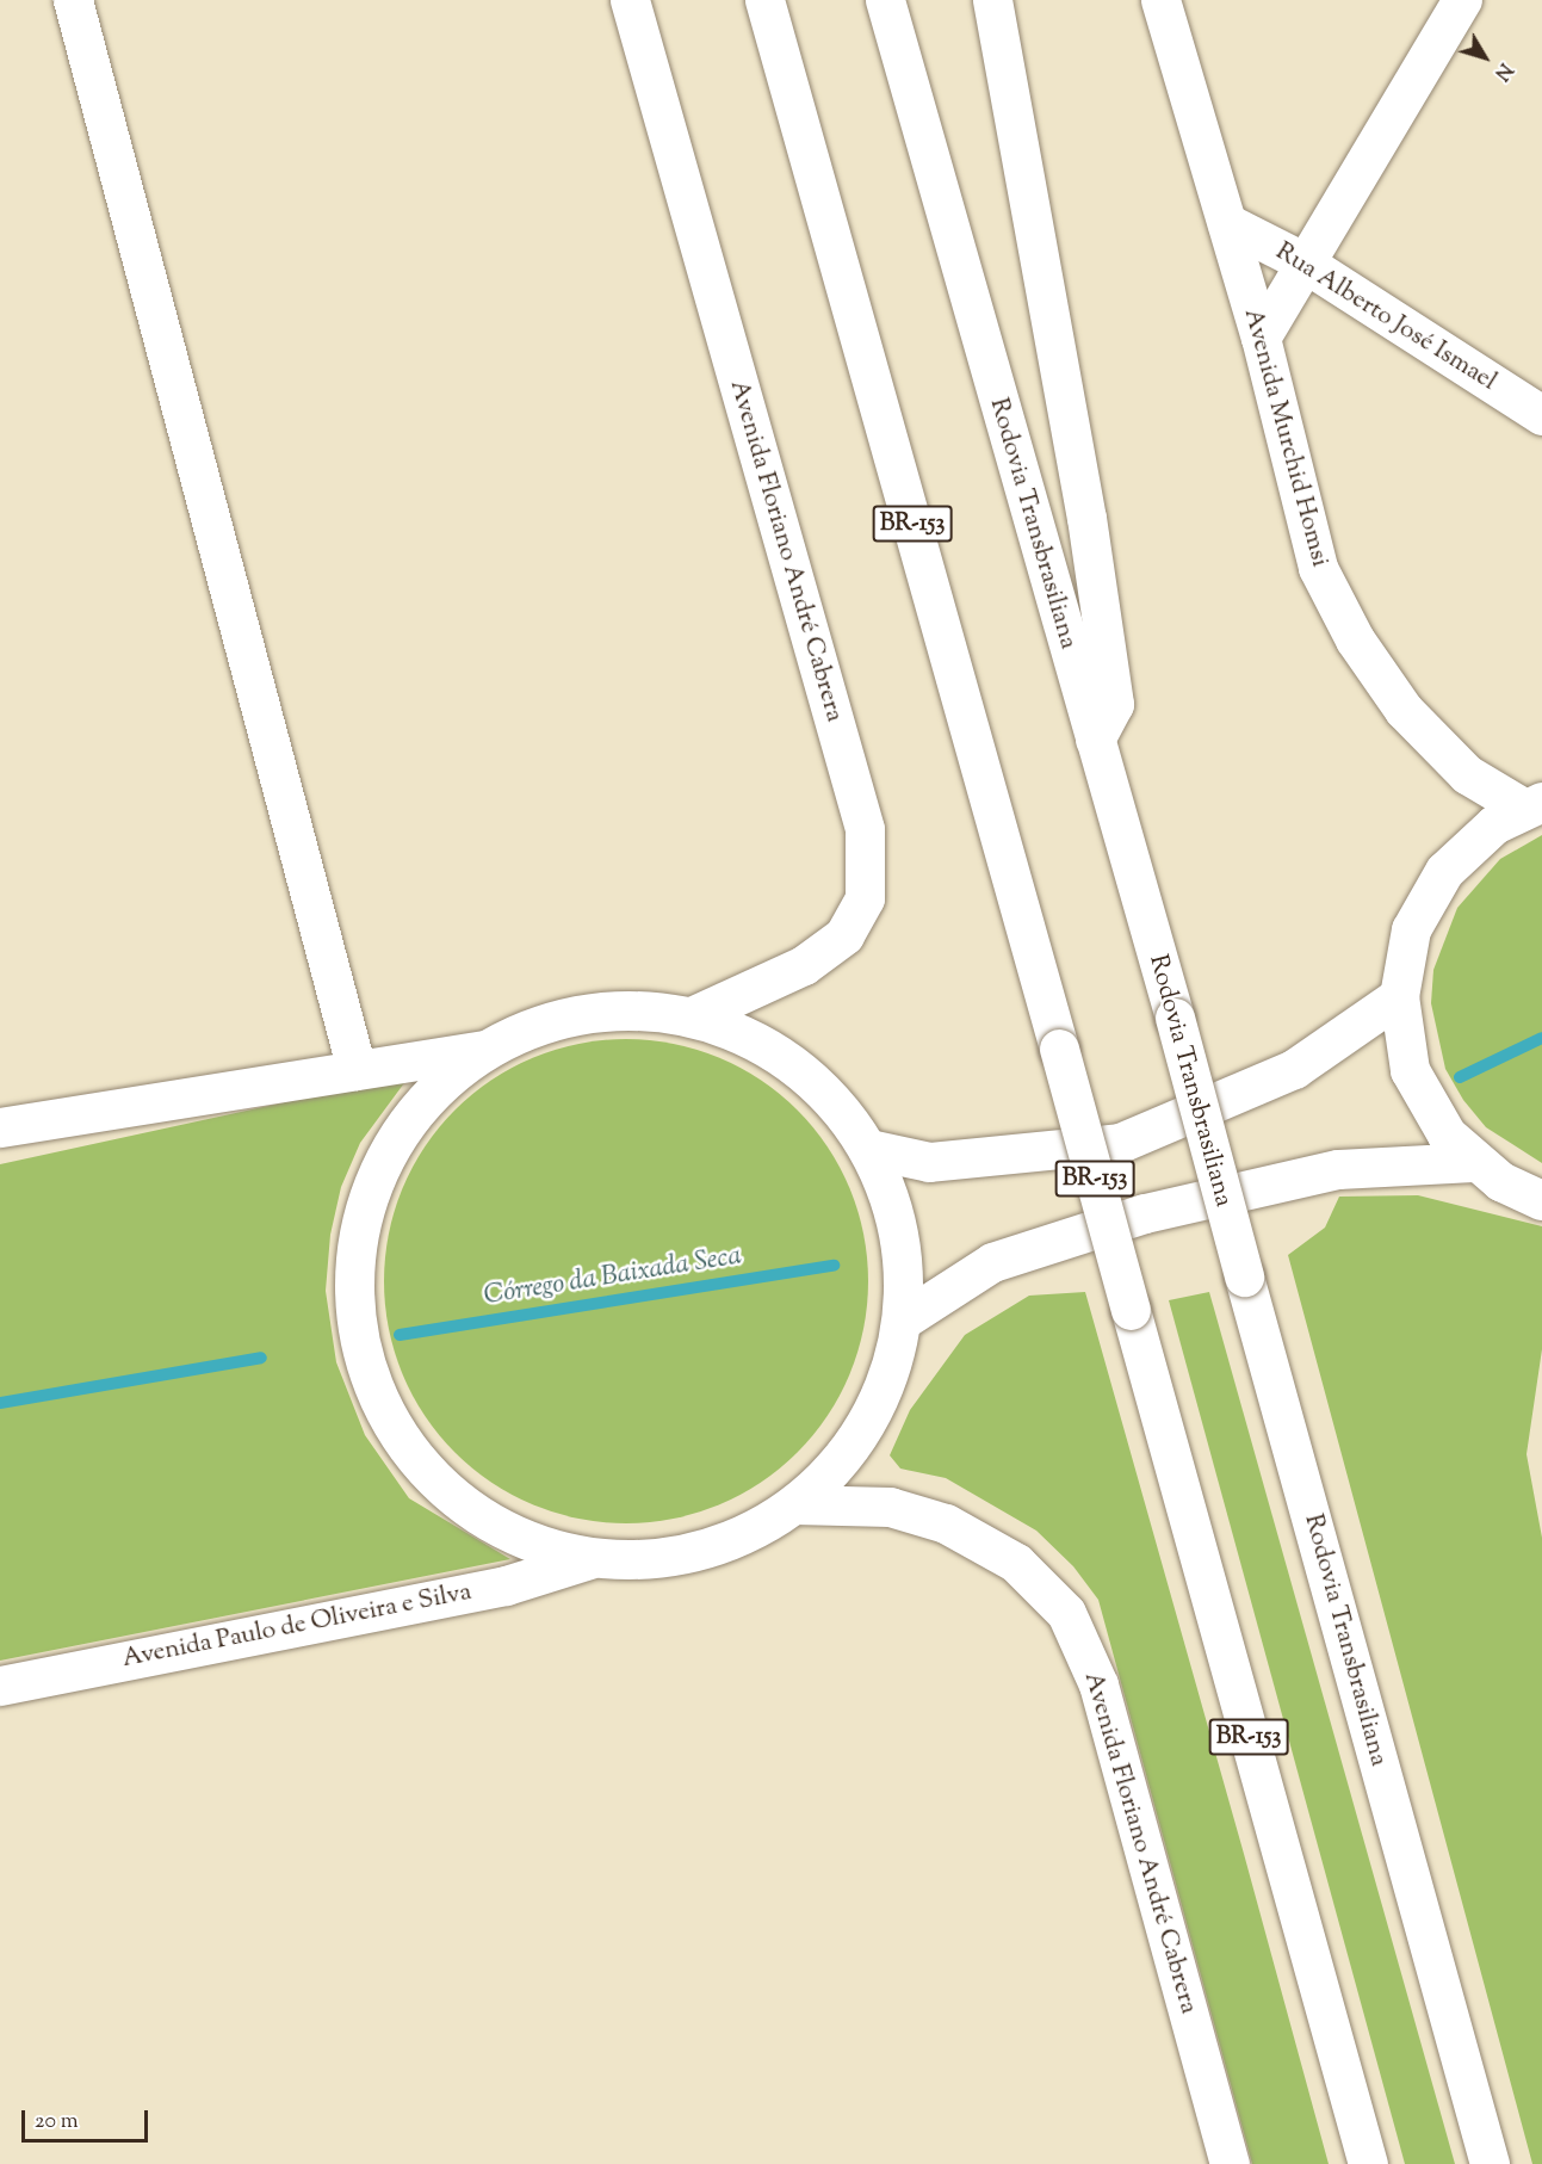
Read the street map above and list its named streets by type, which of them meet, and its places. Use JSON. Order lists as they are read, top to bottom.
{
  "streets": {
    "main road": [
      "Rua Alberto José Ismael",
      "Avenida Murchid Homsi",
      "BR-153",
      "Rodovia Transbrasiliana",
      "Avenida Floriano André Cabrera",
      "Avenida Paulo de Oliveira e Silva"
    ]
  },
  "crossings": [
    ["Rua Alberto José Ismael", "Avenida Murchid Homsi"]
  ],
  "water": ["Córrego da Baixada Seca"],
  "scale_bar": "20 m",
  "north": "bottom right"
}
